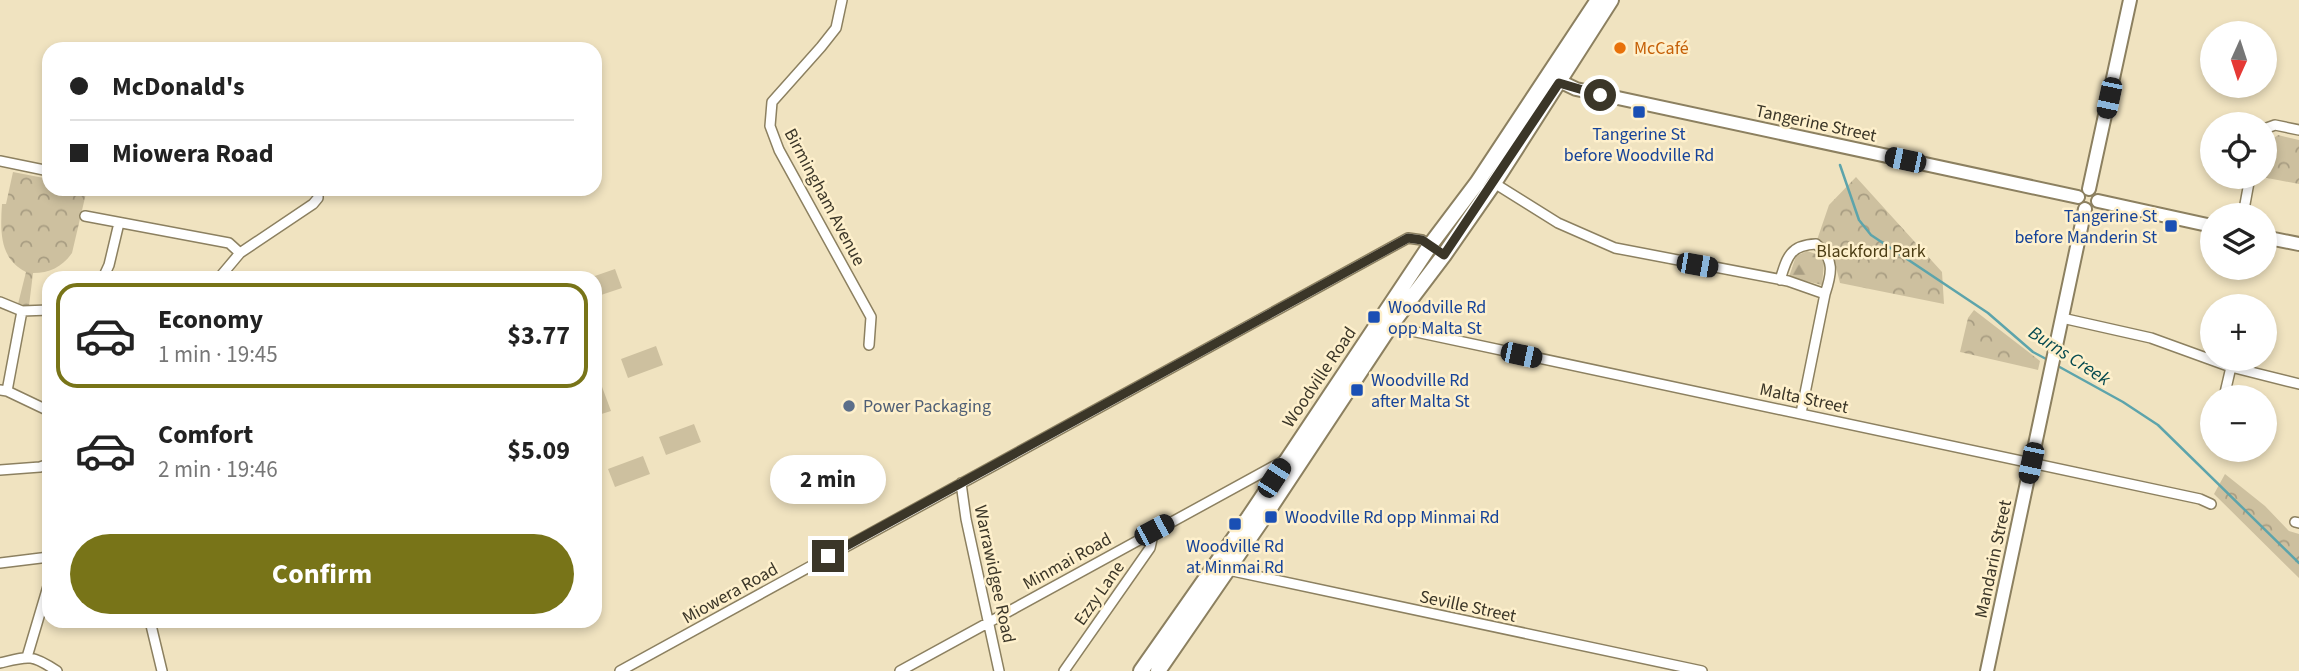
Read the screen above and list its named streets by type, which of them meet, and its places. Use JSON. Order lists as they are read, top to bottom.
{
  "streets": {
    "main road": ["Woodville Road"],
    "street": [
      "Tangerine Street",
      "Birmingham Avenue",
      "Malta Street",
      "Mandarin Street",
      "Minmai Road",
      "Warrawidgee Road",
      "Miowera Road",
      "Ezzy Lane",
      "Seville Street"
    ]
  },
  "crossings": [
    ["Tangerine Street", "Woodville Road"],
    ["Tangerine Street", "Mandarin Street"],
    ["Woodville Road", "Malta Street"],
    ["Woodville Road", "Minmai Road"],
    ["Woodville Road", "Miowera Road"],
    ["Woodville Road", "Seville Street"],
    ["Malta Street", "Mandarin Street"],
    ["Minmai Road", "Warrawidgee Road"],
    ["Minmai Road", "Ezzy Lane"],
    ["Warrawidgee Road", "Miowera Road"]
  ],
  "water": ["Burns Creek"],
  "parks": ["Blackford Park"],
  "places": {
    "other": ["McCafé", "Power Packaging"],
    "transit": [
      "Tangerine St before Woodville Rd",
      "Tangerine St before Manderin St",
      "Woodville Rd opp Malta St",
      "Woodville Rd after Malta St",
      "Woodville Rd opp Minmai Rd",
      "Woodville Rd at Minmai Rd"
    ]
  },
  "north": "bottom",
  "page": {
    "map_buttons": ["+", "−"],
    "banner": ["McDonald's", "Miowera Road"],
    "list": [
      {
        "name": "Economy",
        "note": "1 min · 19:45",
        "value": "$3.77"
      },
      {
        "name": "Comfort",
        "note": "2 min · 19:46",
        "value": "$5.09"
      }
    ],
    "bubble": "2 min",
    "buttons": "Confirm"
  }
}
